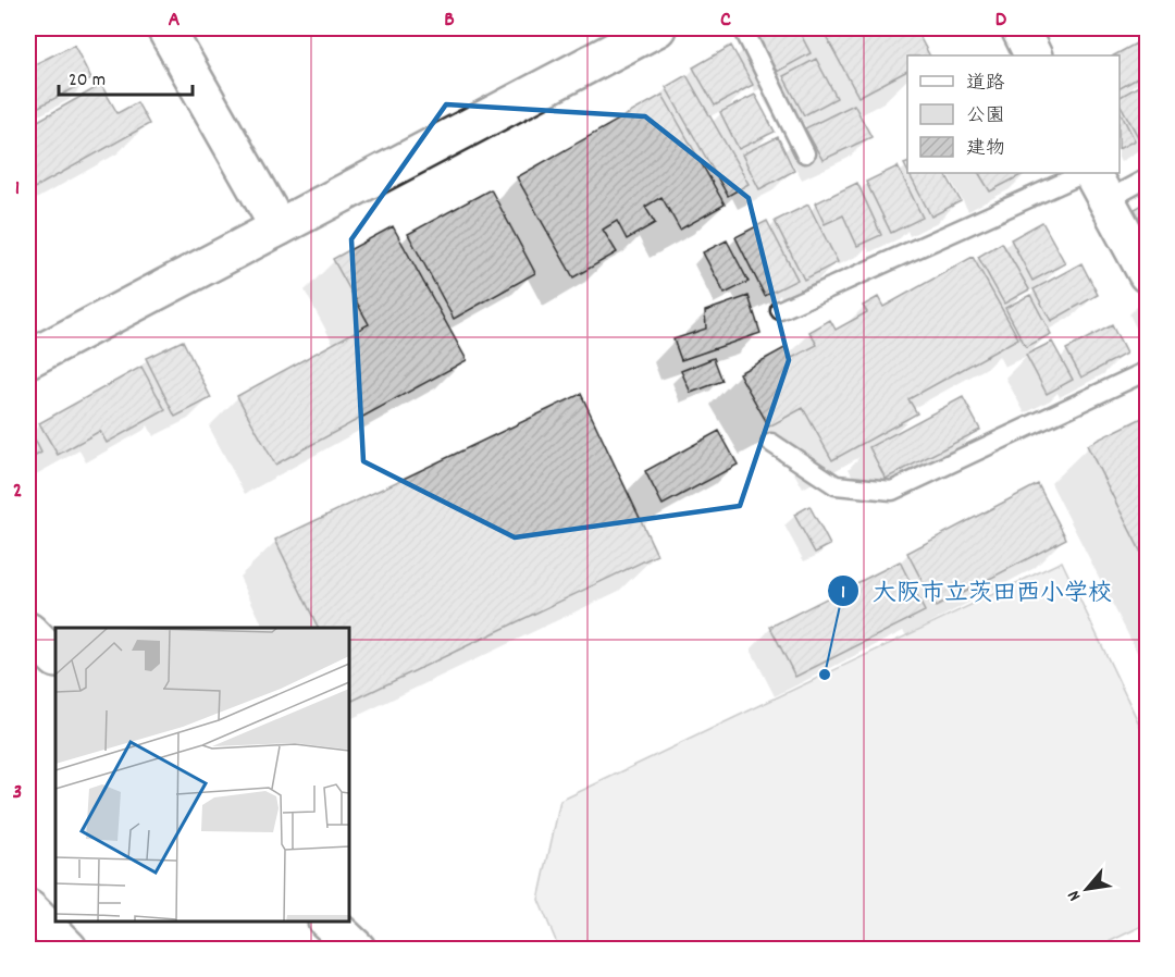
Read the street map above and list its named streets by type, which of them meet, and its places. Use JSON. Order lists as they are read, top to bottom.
{
  "places": ["大阪市立茨田西小学校"],
  "legend": ["道路", "公園", "建物"],
  "scale_bar": "20 m",
  "north": "bottom left",
  "grid": {
    "columns": [
      "A",
      "B",
      "C",
      "D"
    ],
    "rows": ["1", "2", "3"]
  }
}
